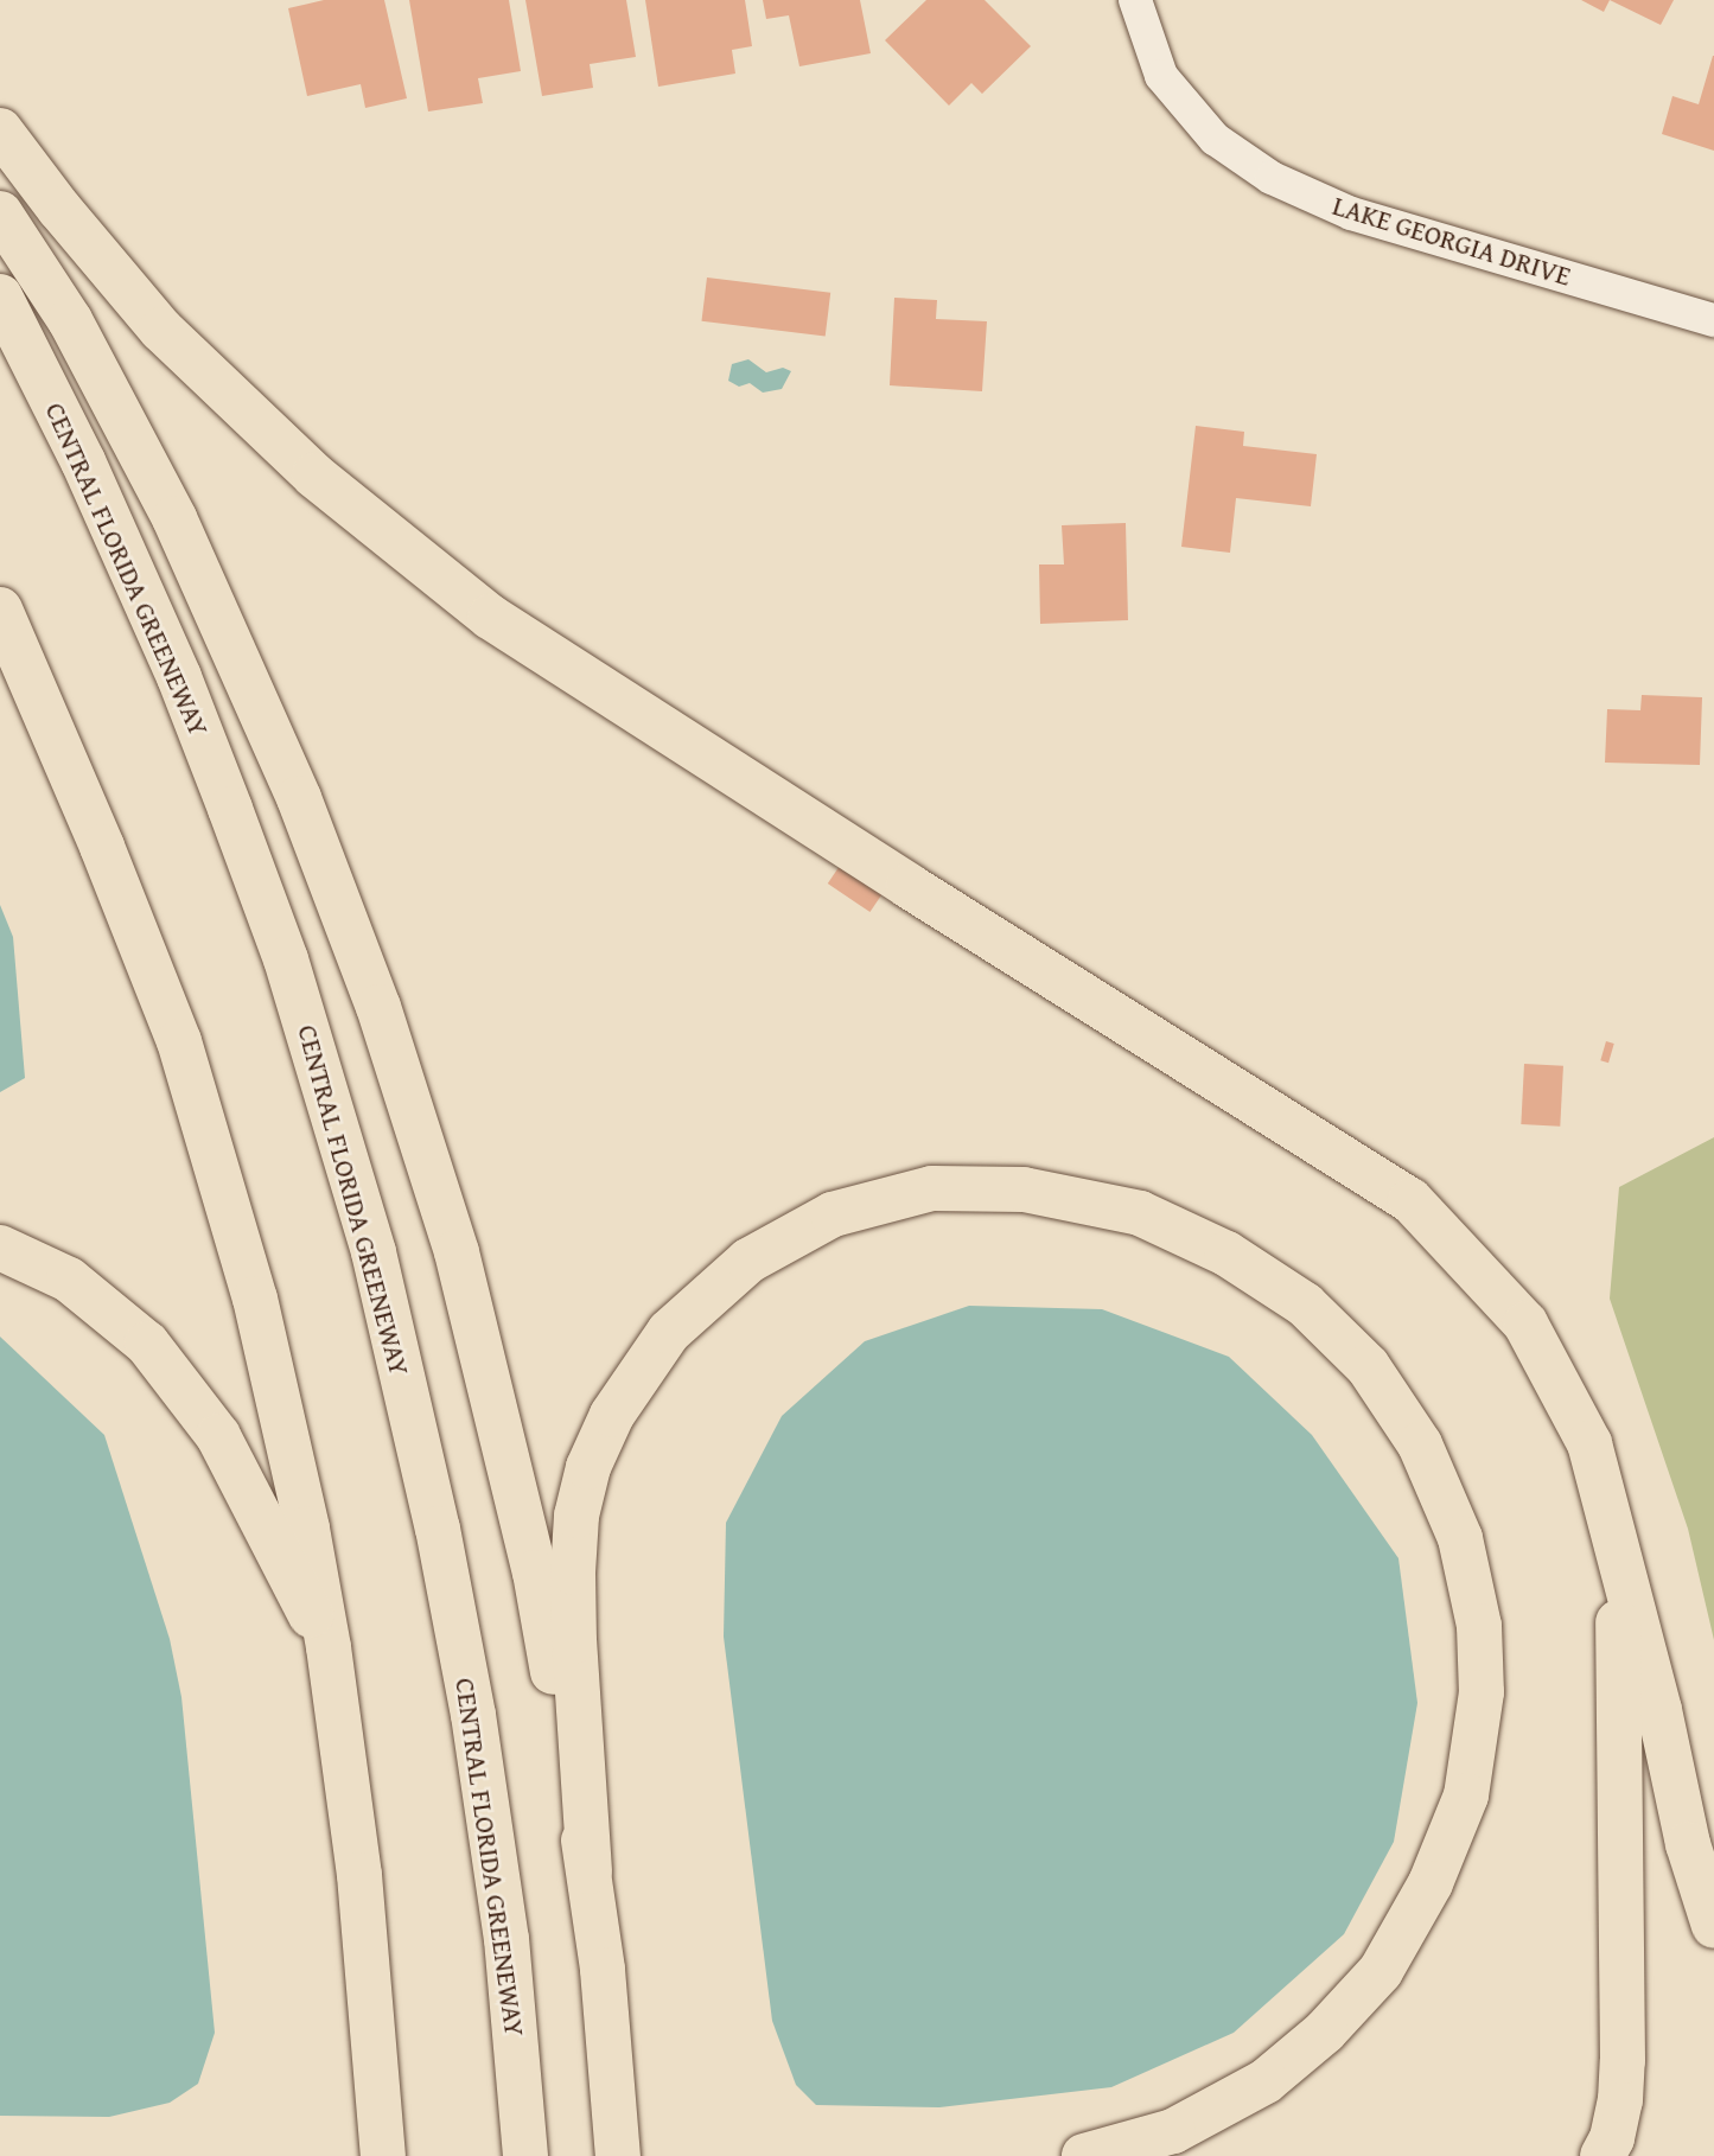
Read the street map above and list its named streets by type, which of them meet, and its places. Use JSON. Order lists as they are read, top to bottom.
{
  "streets": {
    "highway": ["CENTRAL FLORIDA GREENEWAY"],
    "street": ["LAKE GEORGIA DRIVE"]
  }
}
